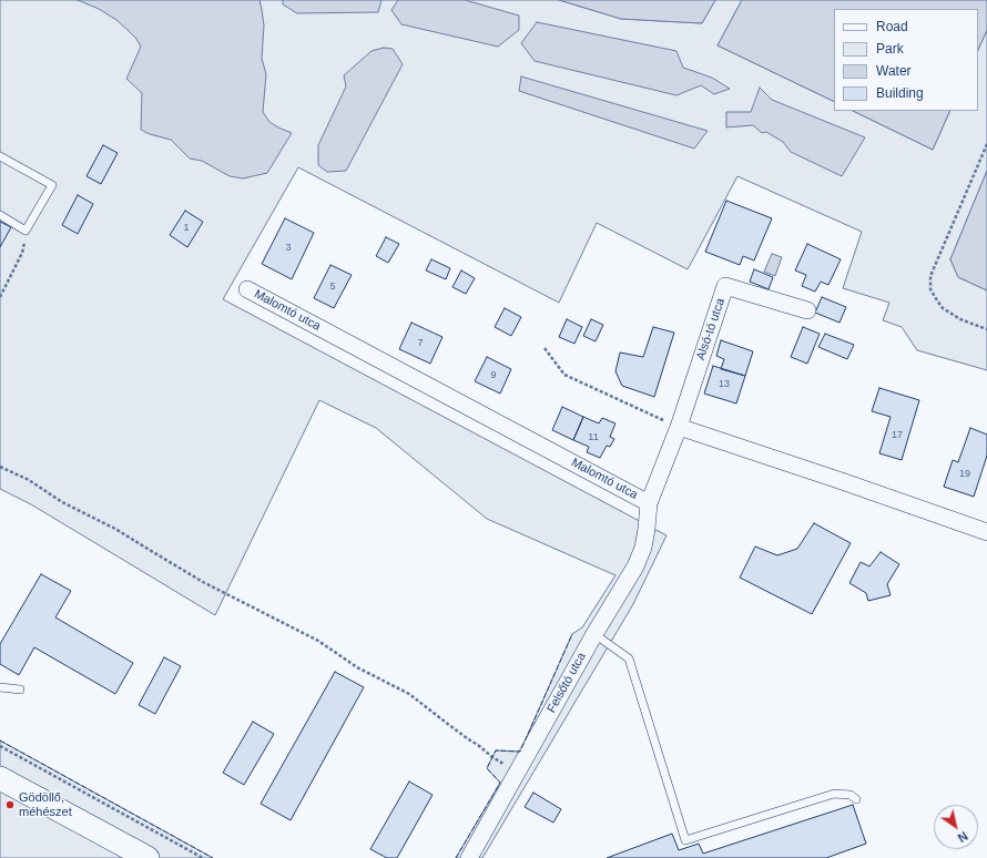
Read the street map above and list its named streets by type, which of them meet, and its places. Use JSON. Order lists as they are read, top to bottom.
{
  "streets": {
    "street": ["Malomtó utca", "Alsó-tó utca", "Felsőtó utca"]
  },
  "crossings": [
    ["Malomtó utca", "Alsó-tó utca"],
    ["Malomtó utca", "Felsőtó utca"]
  ],
  "places": ["Gödöllő, méhészet"],
  "house_numbers": [
    "1",
    "3",
    "5",
    "7",
    "9",
    "13",
    "17",
    "11",
    "19"
  ],
  "legend": [
    "Road",
    "Park",
    "Water",
    "Building"
  ],
  "north": "bottom right"
}
